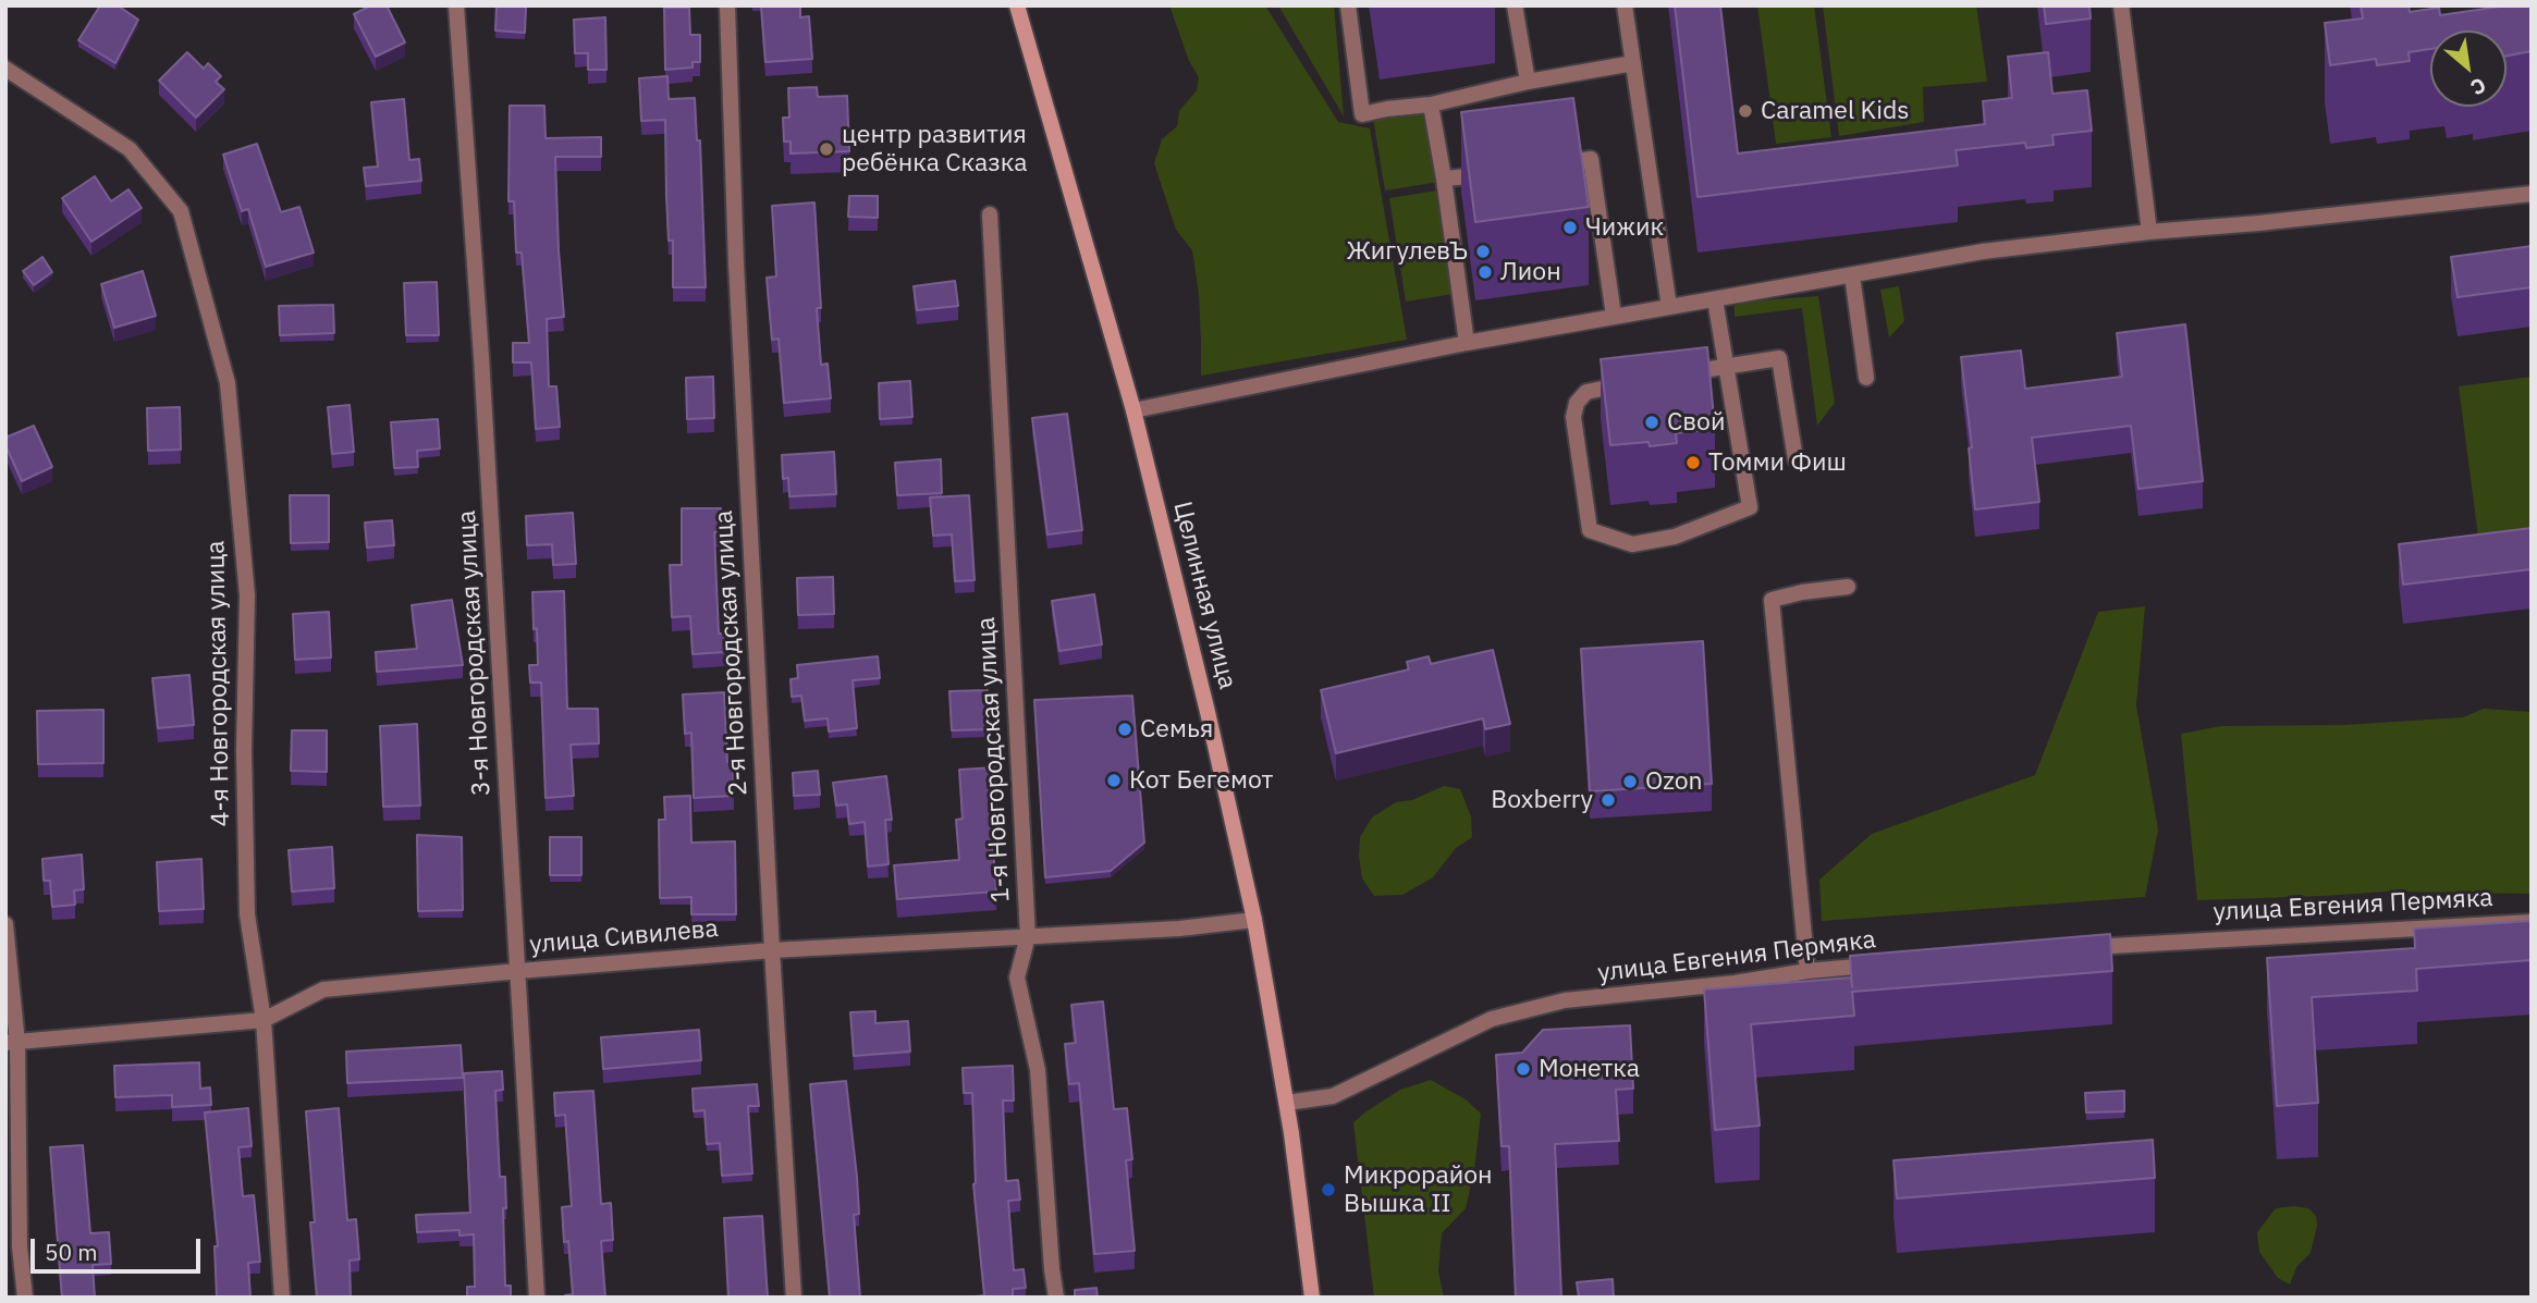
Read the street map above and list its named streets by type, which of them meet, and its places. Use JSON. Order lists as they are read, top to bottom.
{
  "streets": {
    "main road": ["Целинная улица"],
    "street": [
      "3-я Новгородская улица",
      "2-я Новгородская улица",
      "4-я Новгородская улица",
      "1-я Новгородская улица",
      "улица Евгения Пермяка",
      "улица Сивилева"
    ]
  },
  "crossings": [
    ["Целинная улица", "улица Евгения Пермяка"],
    ["Целинная улица", "улица Сивилева"],
    ["3-я Новгородская улица", "улица Сивилева"],
    ["2-я Новгородская улица", "улица Сивилева"],
    ["4-я Новгородская улица", "улица Сивилева"],
    ["1-я Новгородская улица", "улица Сивилева"]
  ],
  "places": [
    "Caramel Kids",
    "центр развития ребёнка Сказка",
    "Чижик",
    "ЖигулевЪ",
    "Лион",
    "Свой",
    "Томми Фиш",
    "Семья",
    "Кот Бегемот",
    "Ozon",
    "Boxberry",
    "Монетка",
    "Микрорайон Вышка II"
  ],
  "scale_bar": "50 m",
  "north": "bottom right"
}
